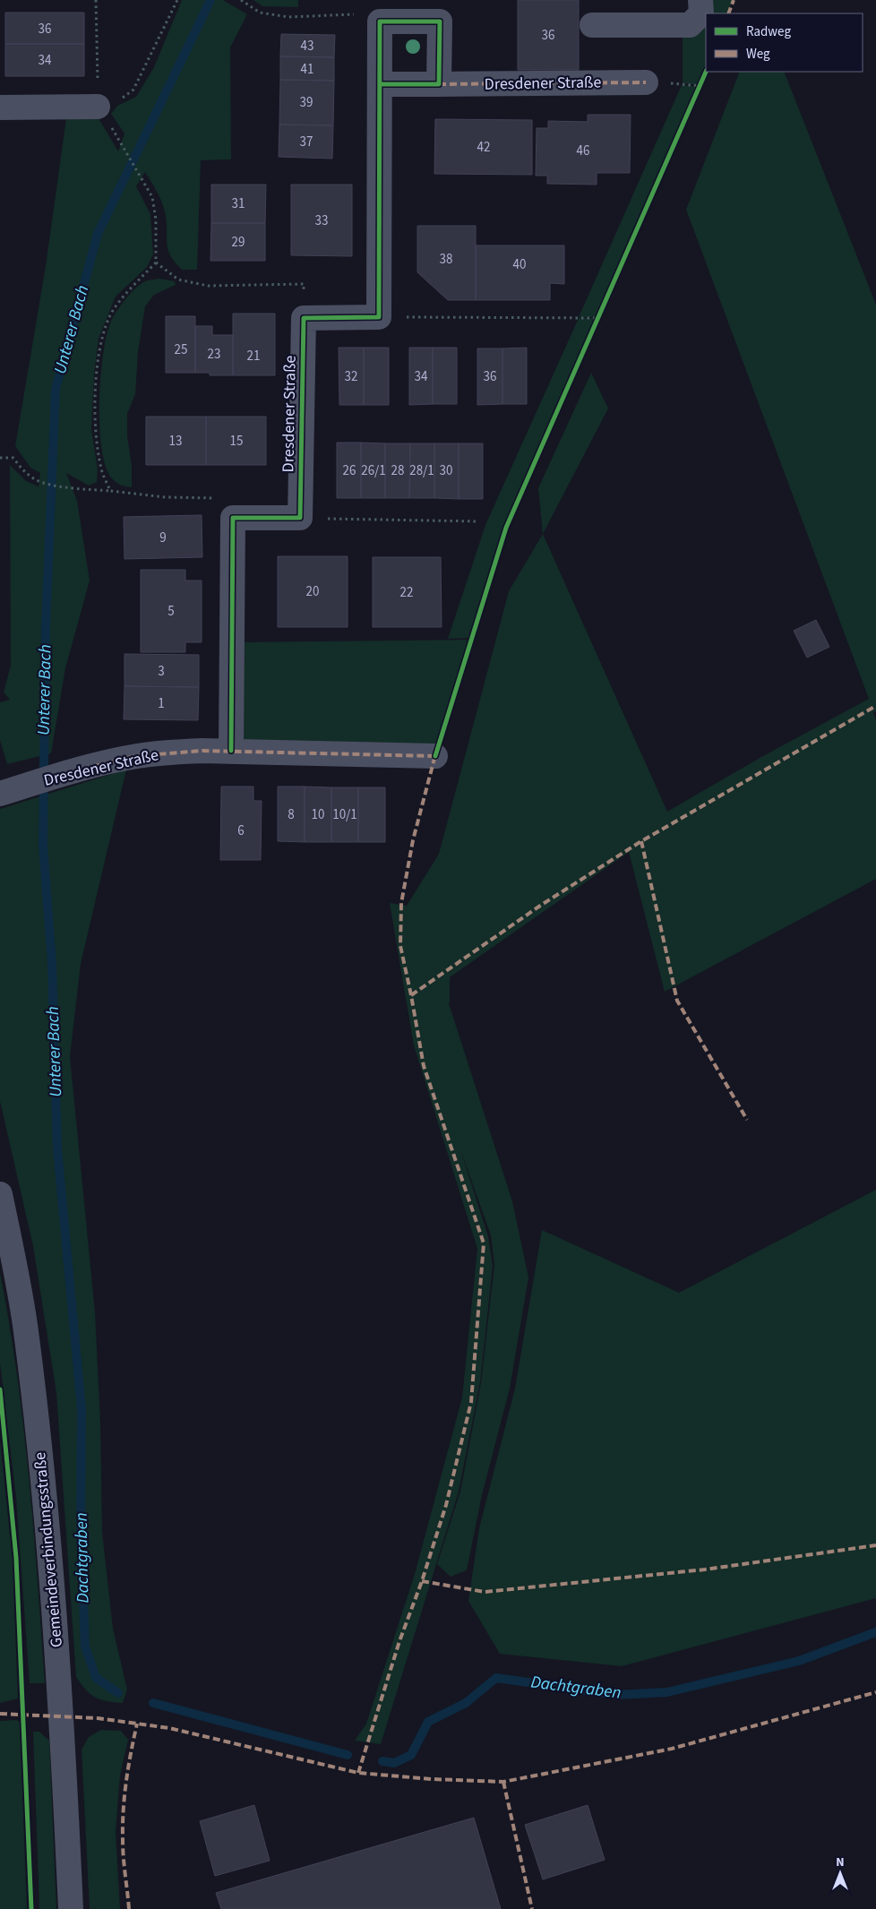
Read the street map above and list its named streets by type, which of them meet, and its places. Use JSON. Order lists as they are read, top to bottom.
{
  "streets": {
    "street": ["Dresdener Straße", "Gemeindeverbindungsstraße"]
  },
  "water": ["Unterer Bach", "Dachtgraben"],
  "house_numbers": [
    "36",
    "36",
    "43",
    "34",
    "41",
    "39",
    "37",
    "42",
    "46",
    "31",
    "33",
    "29",
    "38",
    "40",
    "25",
    "23",
    "21",
    "32",
    "34",
    "36",
    "13",
    "15",
    "26",
    "26/1",
    "28",
    "28/1",
    "30",
    "9",
    "20",
    "22",
    "5",
    "3",
    "1",
    "8",
    "10",
    "10/1",
    "6"
  ],
  "legend": ["Radweg", "Weg"],
  "north": "top"
}
